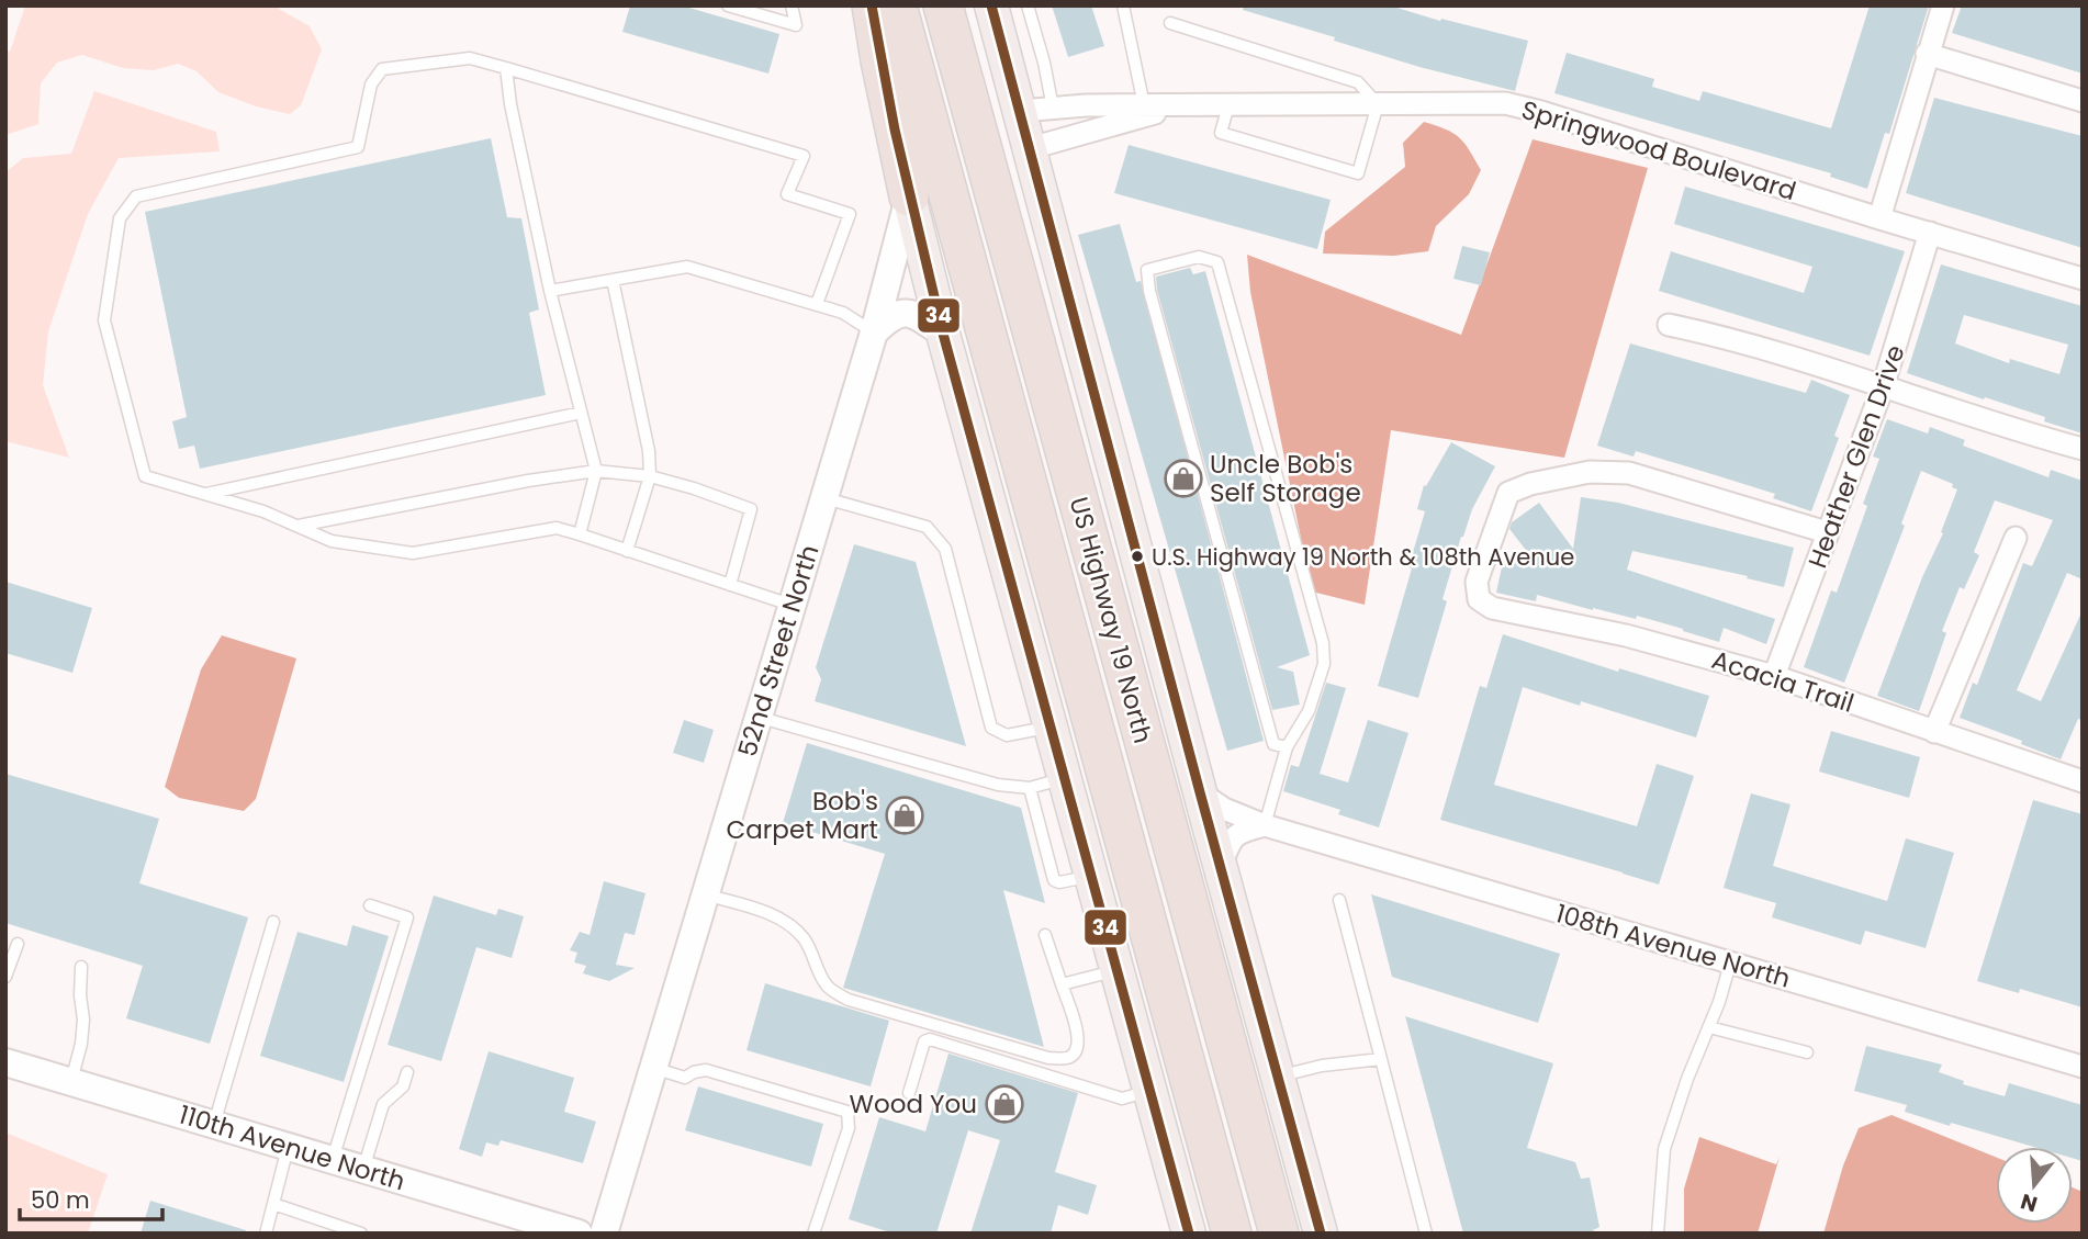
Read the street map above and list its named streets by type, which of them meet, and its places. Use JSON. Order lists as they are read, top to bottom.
{
  "streets": {
    "highway": ["US Highway 19 North"],
    "street": [
      "Springwood Boulevard",
      "Heather Glen Drive",
      "52nd Street North",
      "Acacia Trail",
      "108th Avenue North",
      "110th Avenue North"
    ]
  },
  "crossings": [
    ["Springwood Boulevard", "Heather Glen Drive"],
    ["Heather Glen Drive", "Acacia Trail"]
  ],
  "places": {
    "shop": ["Uncle Bob's Self Storage", "Bob's Carpet Mart", "Wood You"],
    "other": ["U.S. Highway 19 North & 108th Avenue"]
  },
  "lines": ["transit line 34"],
  "scale_bar": "50 m",
  "north": "bottom"
}
